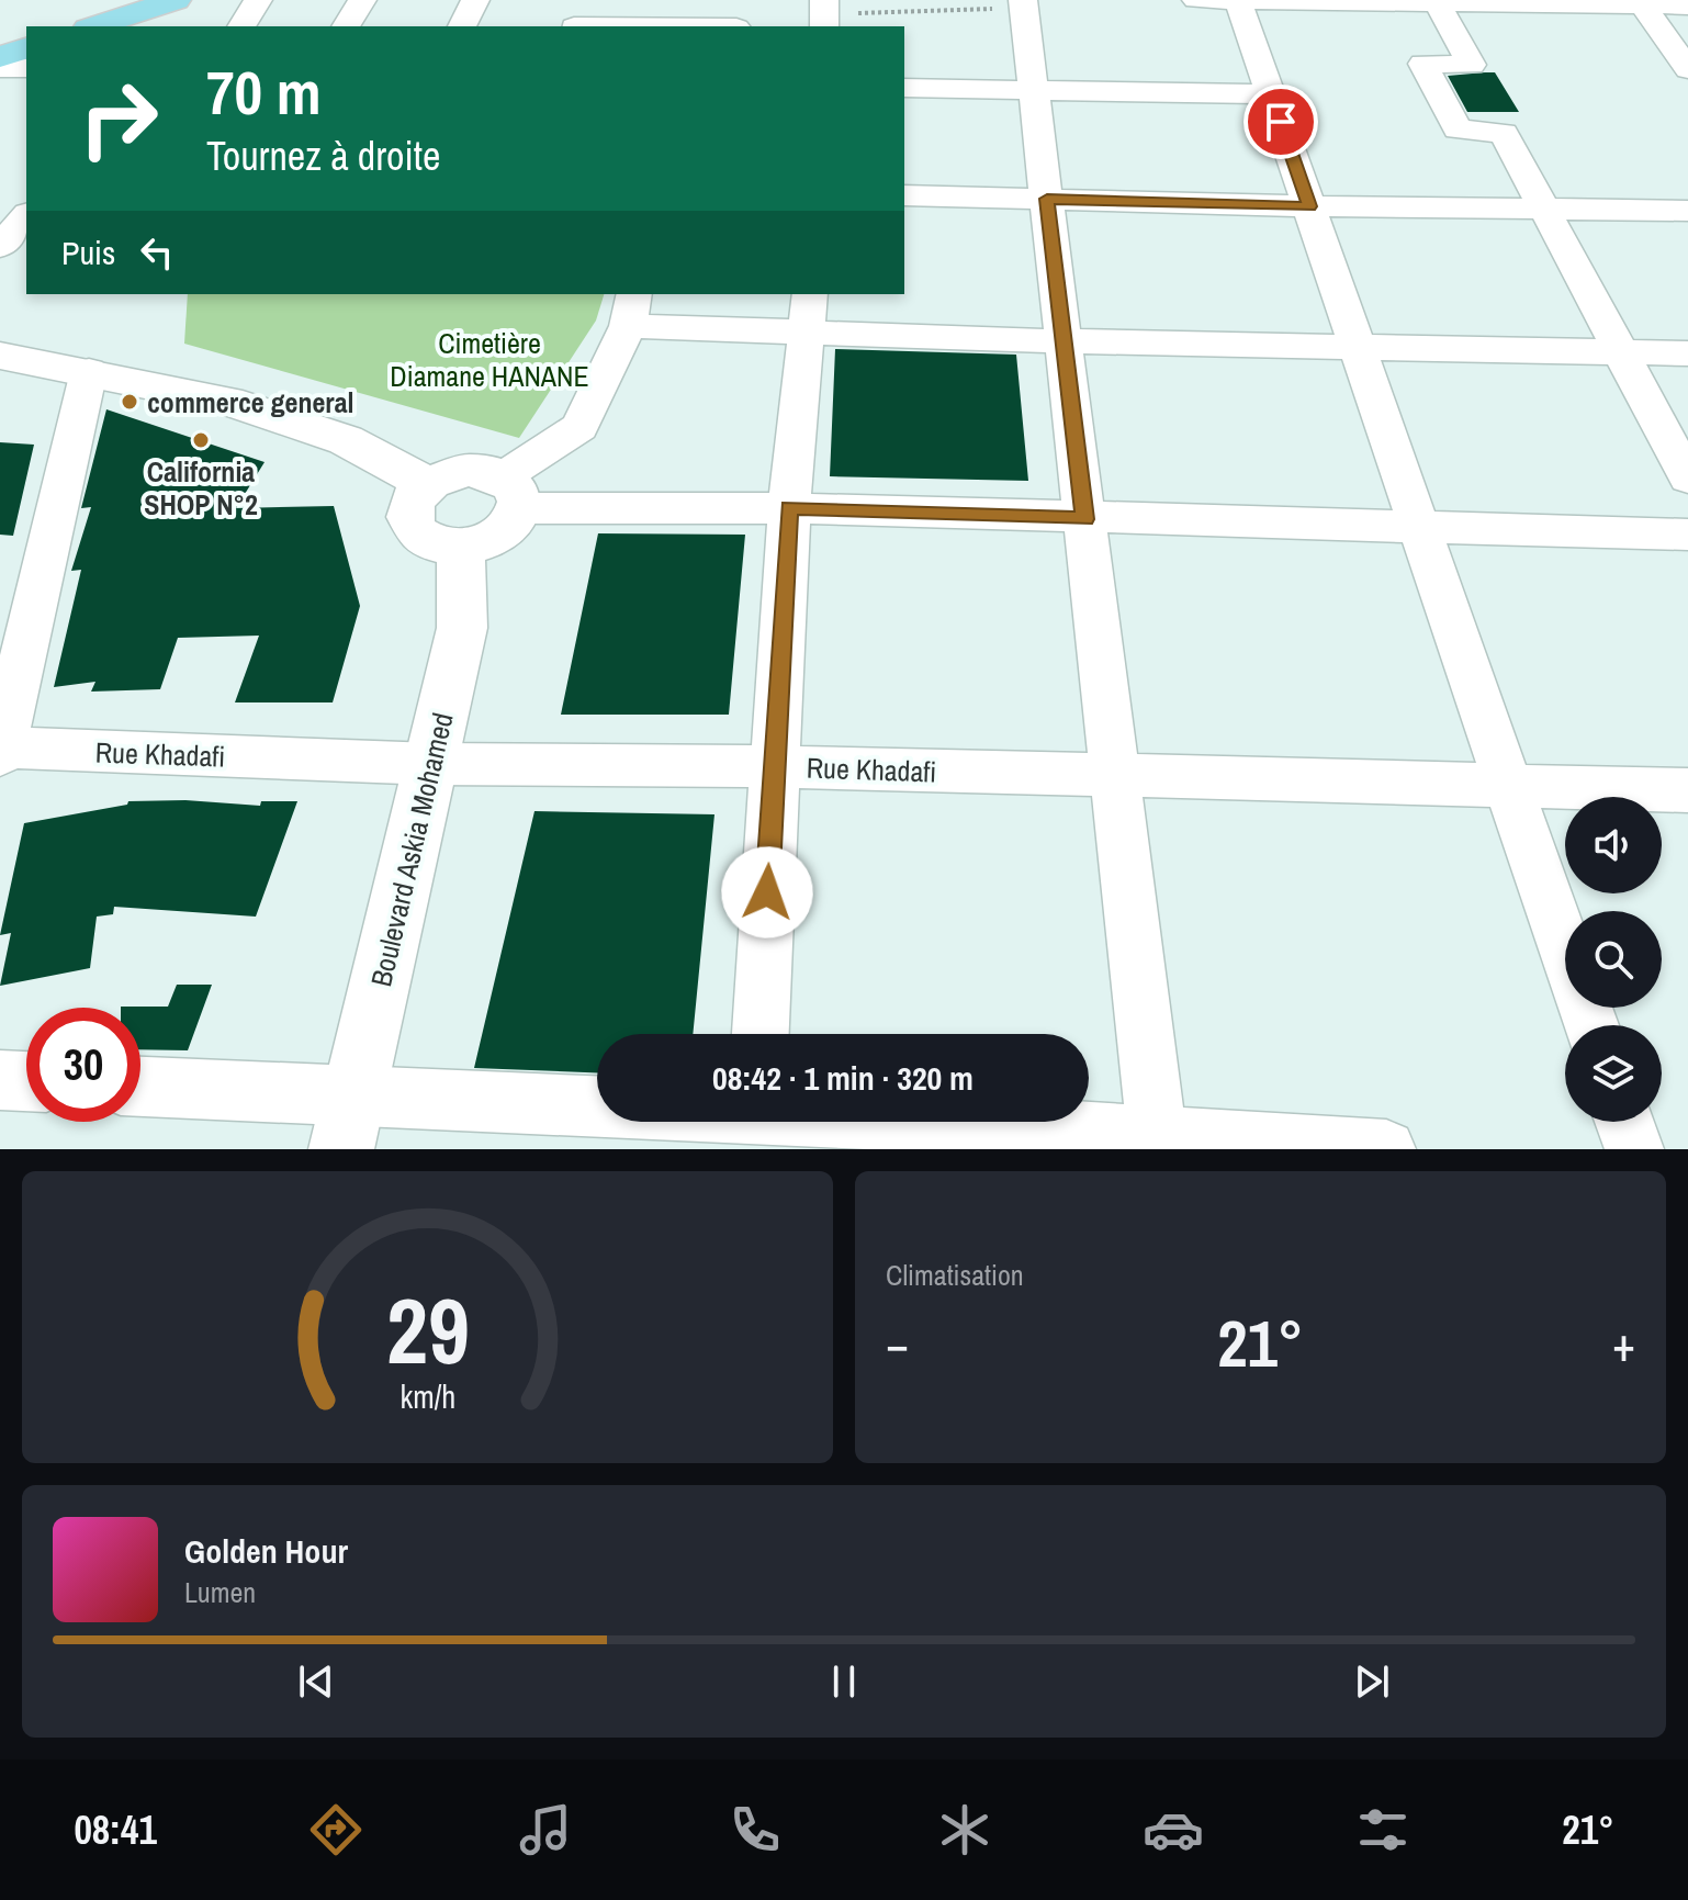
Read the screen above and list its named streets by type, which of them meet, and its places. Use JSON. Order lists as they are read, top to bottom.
{
  "streets": {
    "street": ["Rue Khadafi", "Boulevard Askia Mohamed"]
  },
  "crossings": [
    ["Rue Khadafi", "Boulevard Askia Mohamed"]
  ],
  "parks": ["Cimetière Diamane HANANE"],
  "places": ["commerce general", "California SHOP N°2"],
  "page": {
    "turn": ["70 m", "Tournez à droite"],
    "then": "Puis",
    "limit": "30",
    "trip": "08:42 · 1 min · 320 m",
    "tile": "Climatisation",
    "heat": ["−", "21°", "+"],
    "song": ["Golden Hour", "Lumen"],
    "tabs": ["08:41", "21°"],
    "gauge": ["29", "km/h"]
  }
}
